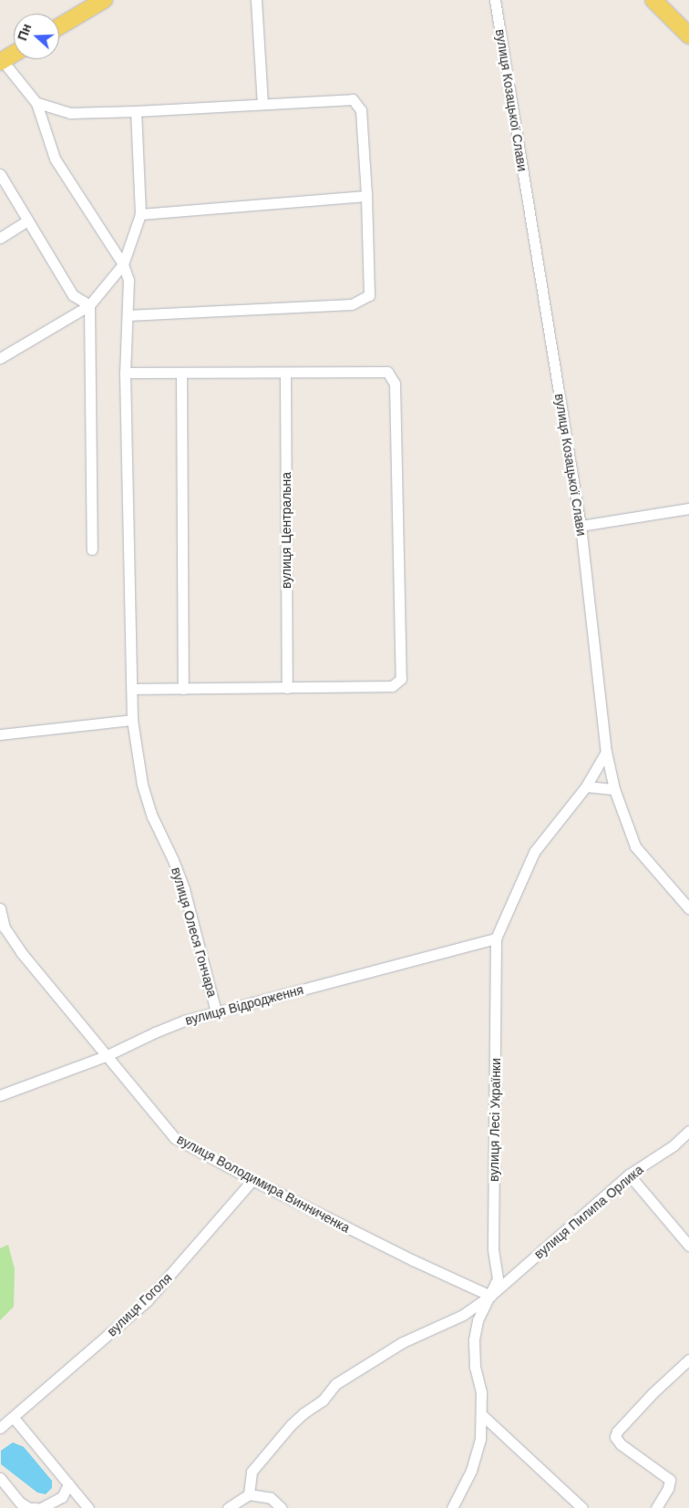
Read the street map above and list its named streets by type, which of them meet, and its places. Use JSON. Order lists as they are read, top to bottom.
{
  "streets": {
    "street": [
      "вулиця Козацької Слави",
      "вулиця Центральна",
      "вулиця Олеся Гончара",
      "вулиця Відродження",
      "вулиця Лесі Українки",
      "вулиця Володимира Винниченка",
      "вулиця Пилипа Орлика",
      "вулиця Гоголя"
    ]
  },
  "crossings": [
    ["вулиця Козацької Слави", "вулиця Лесі Українки"],
    ["вулиця Олеся Гончара", "вулиця Відродження"],
    ["вулиця Відродження", "вулиця Лесі Українки"],
    ["вулиця Відродження", "вулиця Володимира Винниченка"],
    ["вулиця Лесі Українки", "вулиця Володимира Винниченка"],
    ["вулиця Лесі Українки", "вулиця Пилипа Орлика"],
    ["вулиця Володимира Винниченка", "вулиця Пилипа Орлика"],
    ["вулиця Володимира Винниченка", "вулиця Гоголя"]
  ],
  "north": "left"
}
